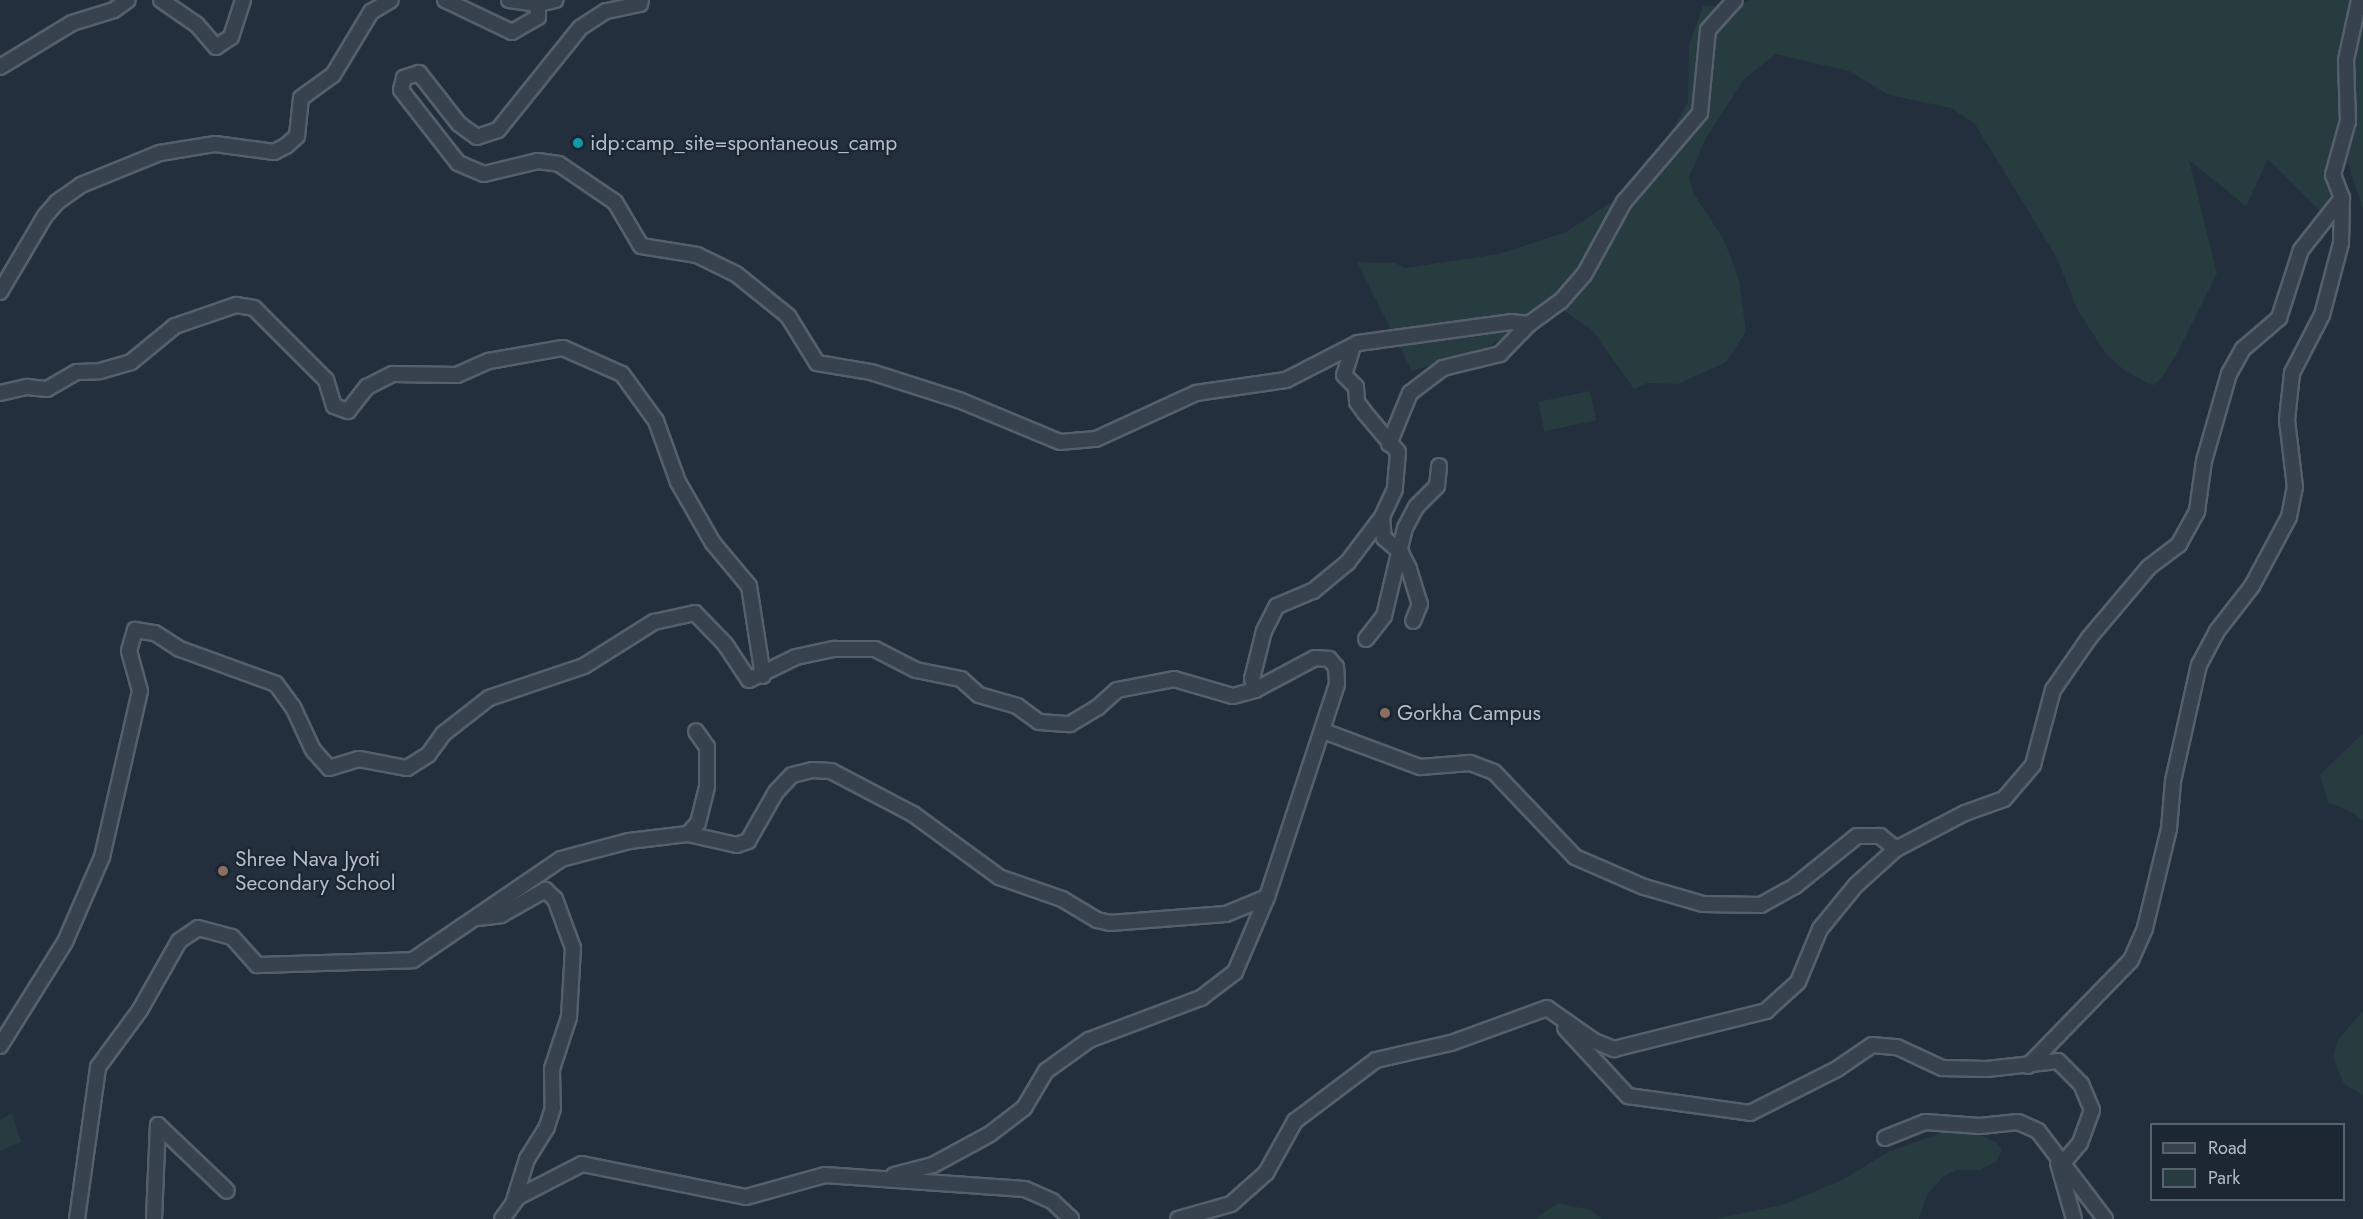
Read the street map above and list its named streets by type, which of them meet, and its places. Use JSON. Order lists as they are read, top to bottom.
{
  "places": ["idp:camp_site=spontaneous_camp", "Gorkha Campus", "Shree Nava Jyoti Secondary School"],
  "legend": ["Road", "Park"]
}
